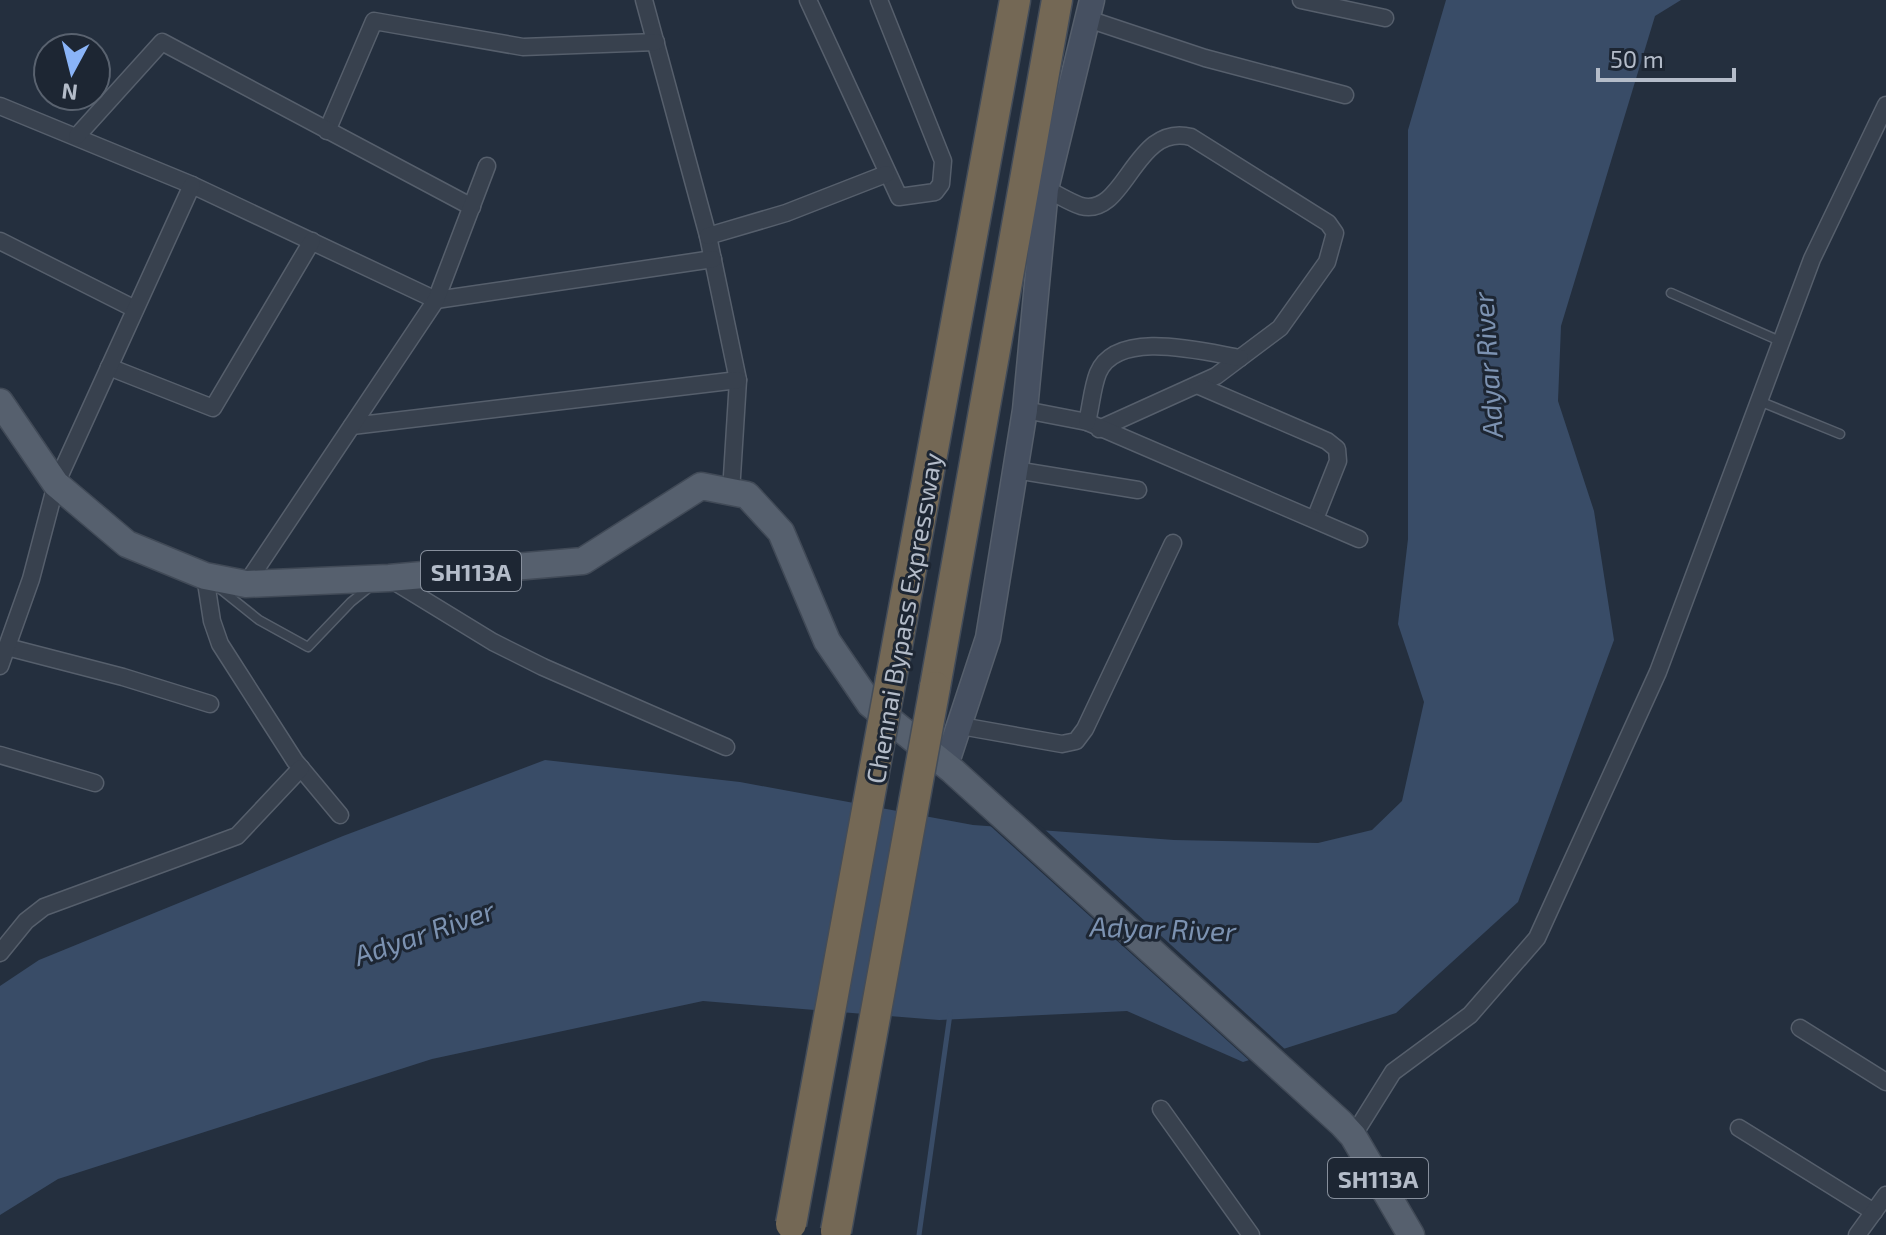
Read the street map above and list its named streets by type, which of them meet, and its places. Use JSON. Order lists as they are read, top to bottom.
{
  "streets": {
    "highway": ["Chennai Bypass Expressway"],
    "main road": ["SH113A"]
  },
  "water": ["Adyar River"],
  "scale_bar": "50 m",
  "north": "bottom"
}
